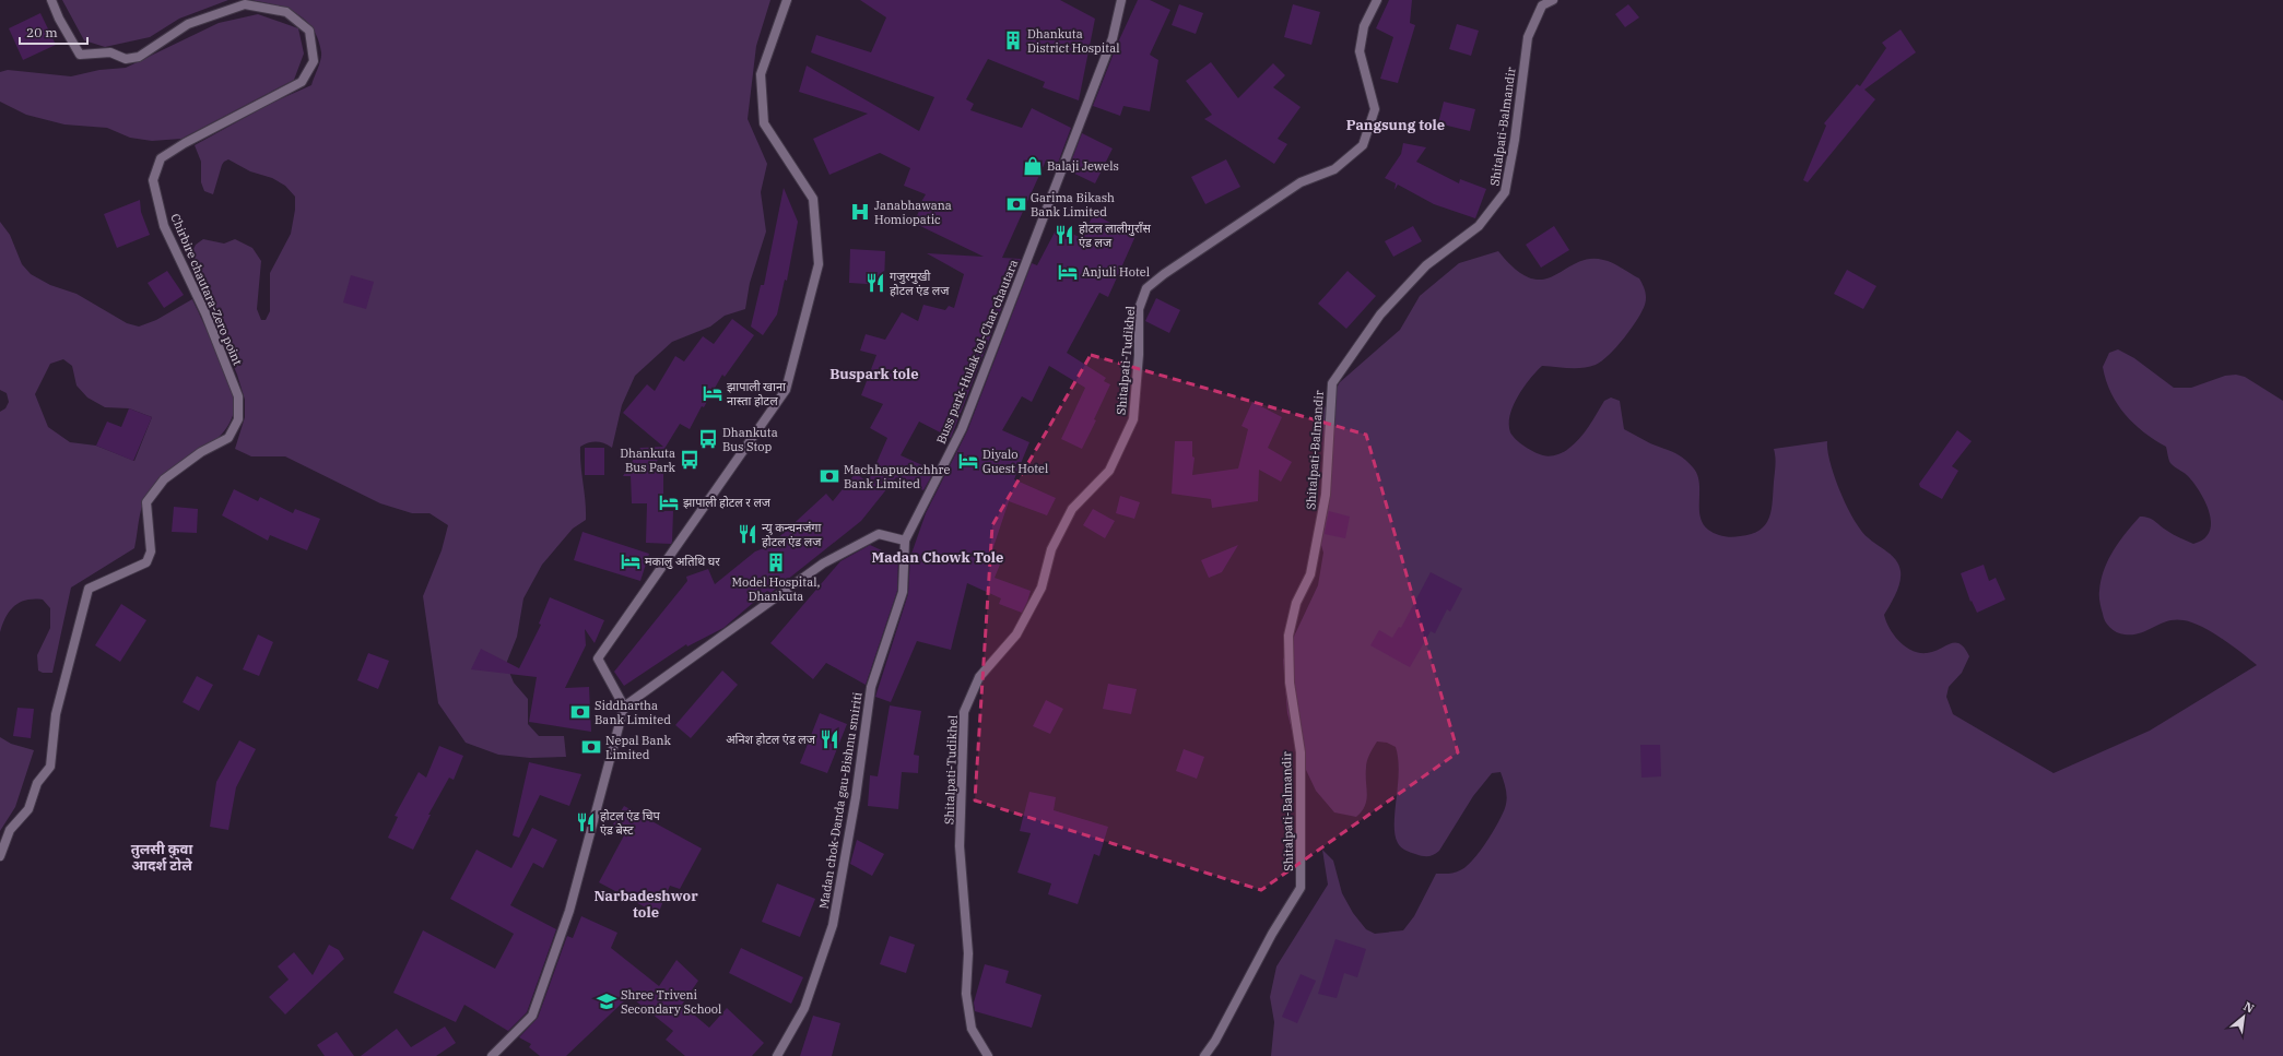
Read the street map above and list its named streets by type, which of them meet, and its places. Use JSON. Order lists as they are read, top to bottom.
{
  "streets": {
    "street": [
      "Shitalpati-Balmandir",
      "Chirbire chautara-Zero point",
      "Buss park-Hulak tol-Char chautara",
      "Shitalpati-Tudikhel",
      "Madan chok-Danda gau-Bishnu smiriti"
    ]
  },
  "crossings": [
    ["Buss park-Hulak tol-Char chautara", "Madan chok-Danda gau-Bishnu smiriti"]
  ],
  "districts": [
    "Pangsung tole",
    "Buspark tole",
    "Madan Chowk Tole",
    "तुलसी कुवा आदर्श टोले",
    "Narbadeshwor tole"
  ],
  "places": {
    "building": ["Dhankuta District Hospital", "Model Hospital, Dhankuta"],
    "shop": ["Balaji Jewels"],
    "bank": [
      "Garima Bikash Bank Limited",
      "Machhapuchchhre Bank Limited",
      "Siddhartha Bank Limited",
      "Nepal Bank Limited"
    ],
    "hospital": ["Janabhawana Homiopatic"],
    "restaurant": [
      "होटल लालीगुराँस एंड लज",
      "गजुरमुखी होटल एंड लज",
      "न्यु कन्चनजंगा होटल एंड लज",
      "अनिश होटल एंड लज",
      "होटल एंड चिप एंड बेस्ट"
    ],
    "hotel": [
      "Anjuli Hotel",
      "झापाली खाना नास्ता होटल",
      "Diyalo Guest Hotel",
      "झापाली होटल र लज",
      "मकालु अतिथि घर"
    ],
    "bus stop": ["Dhankuta Bus Stop", "Dhankuta Bus Park"],
    "school or university": ["Shree Triveni Secondary School"]
  },
  "scale_bar": "20 m",
  "north": "top right"
}
